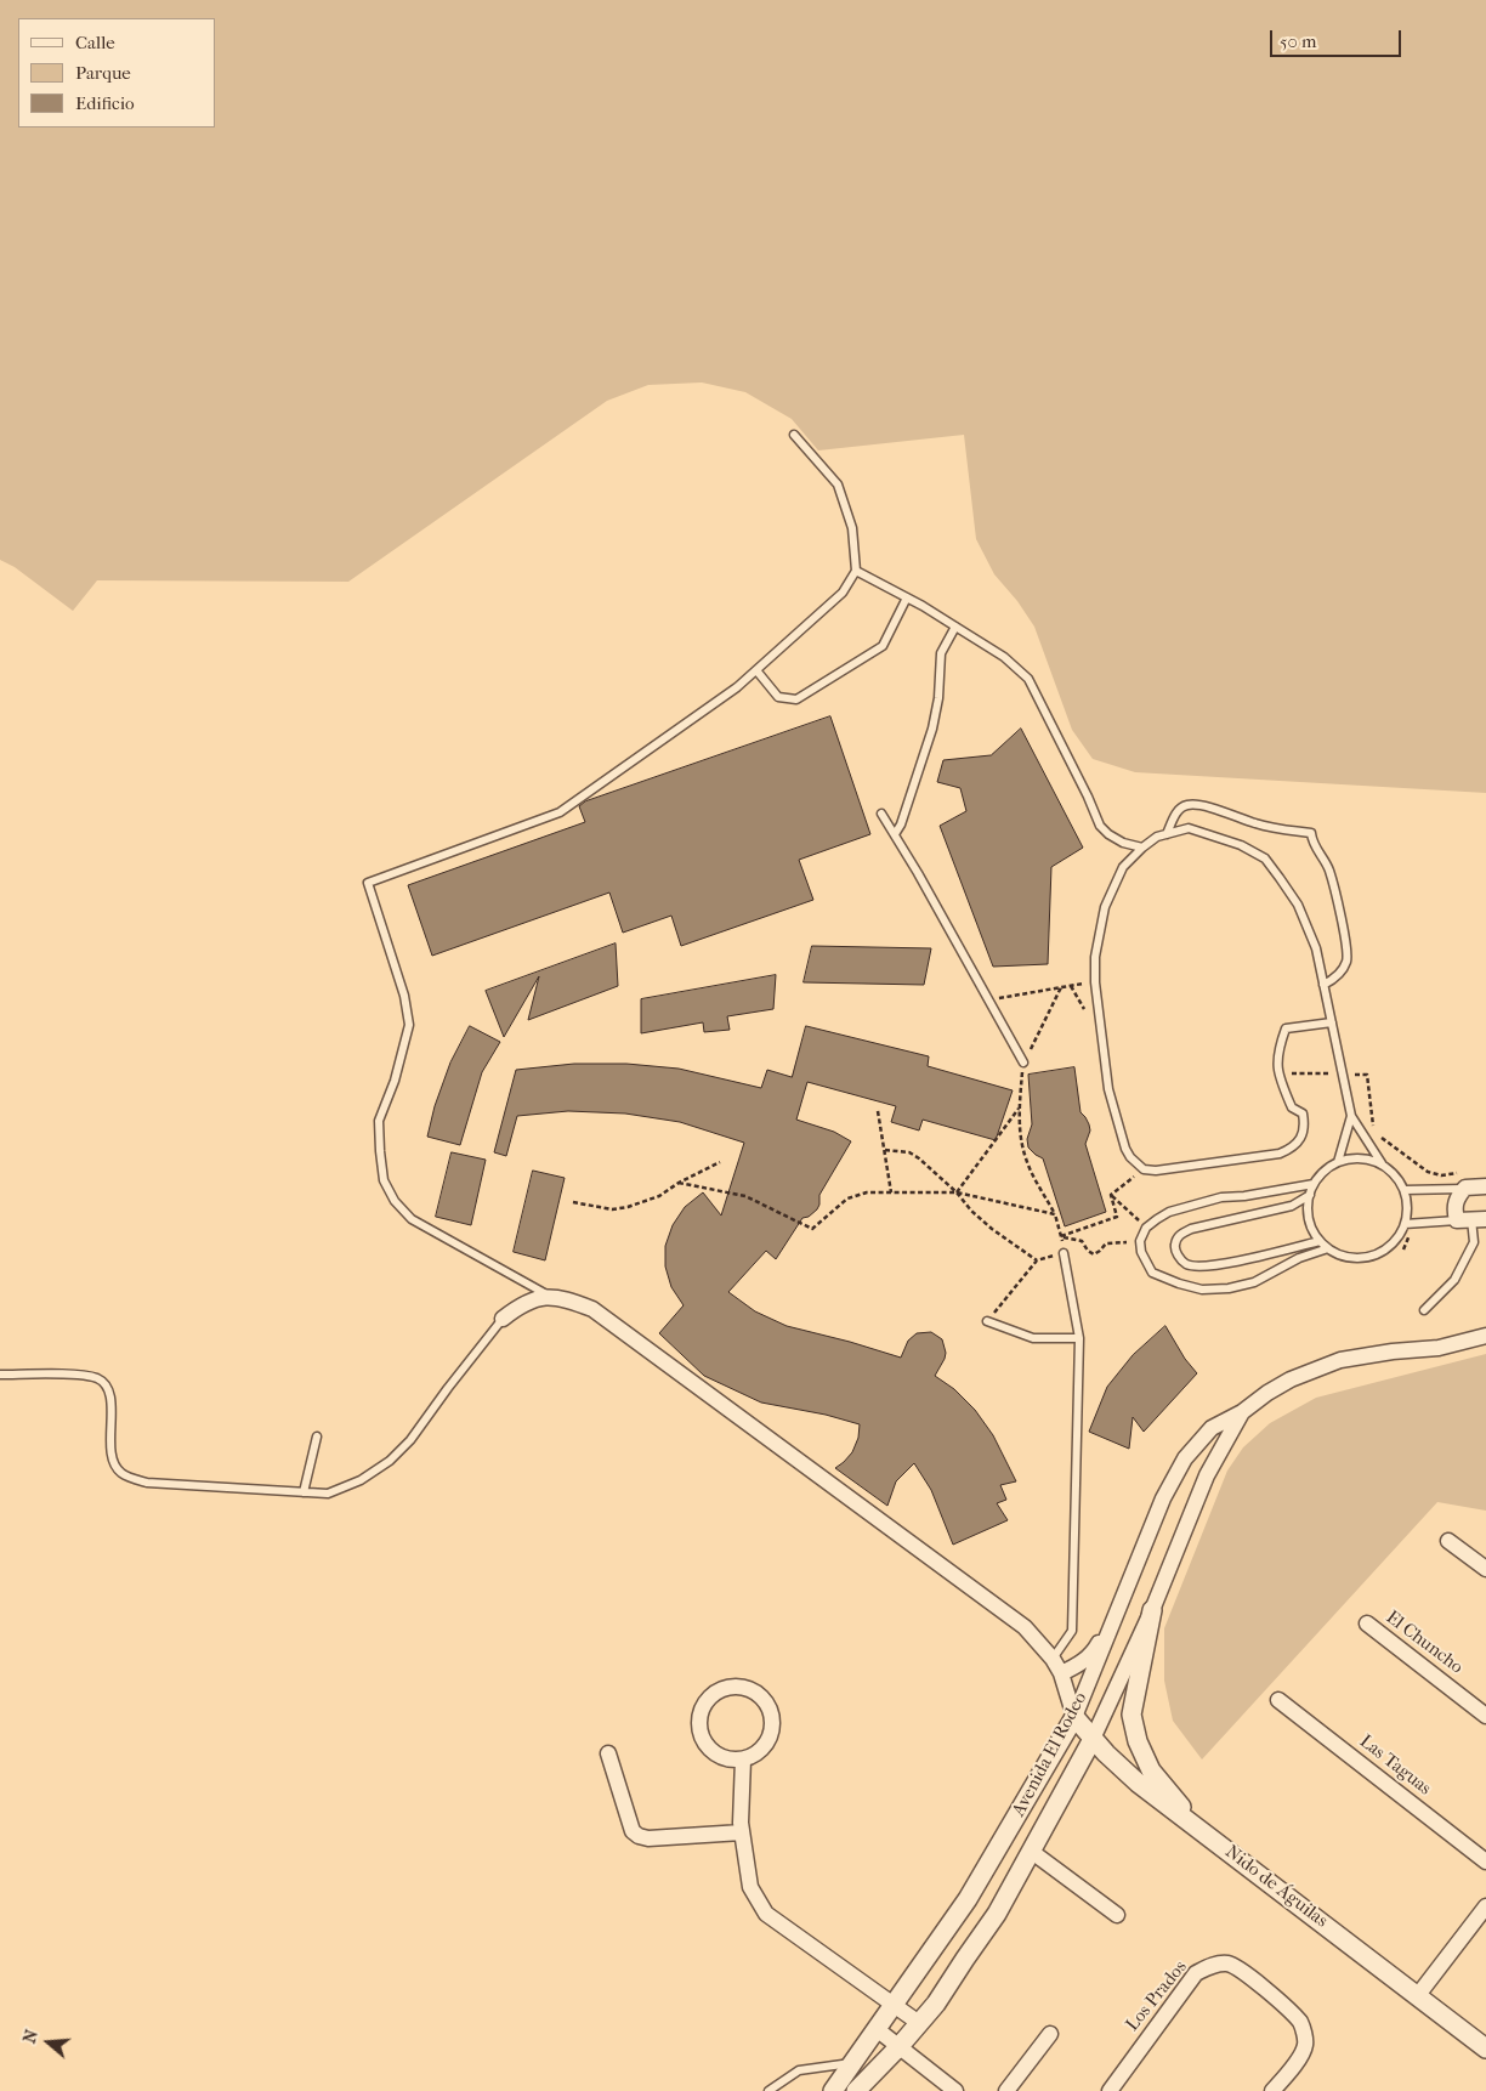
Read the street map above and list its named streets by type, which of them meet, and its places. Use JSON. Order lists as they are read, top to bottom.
{
  "streets": {
    "street": [
      "El Chuncho",
      "Avenida El Rodeo",
      "Las Taguas",
      "Nido de Águilas",
      "Los Prados"
    ]
  },
  "crossings": [
    ["Avenida El Rodeo", "Nido de Águilas"]
  ],
  "legend": ["Calle", "Parque", "Edificio"],
  "scale_bar": "50 m",
  "north": "left"
}
